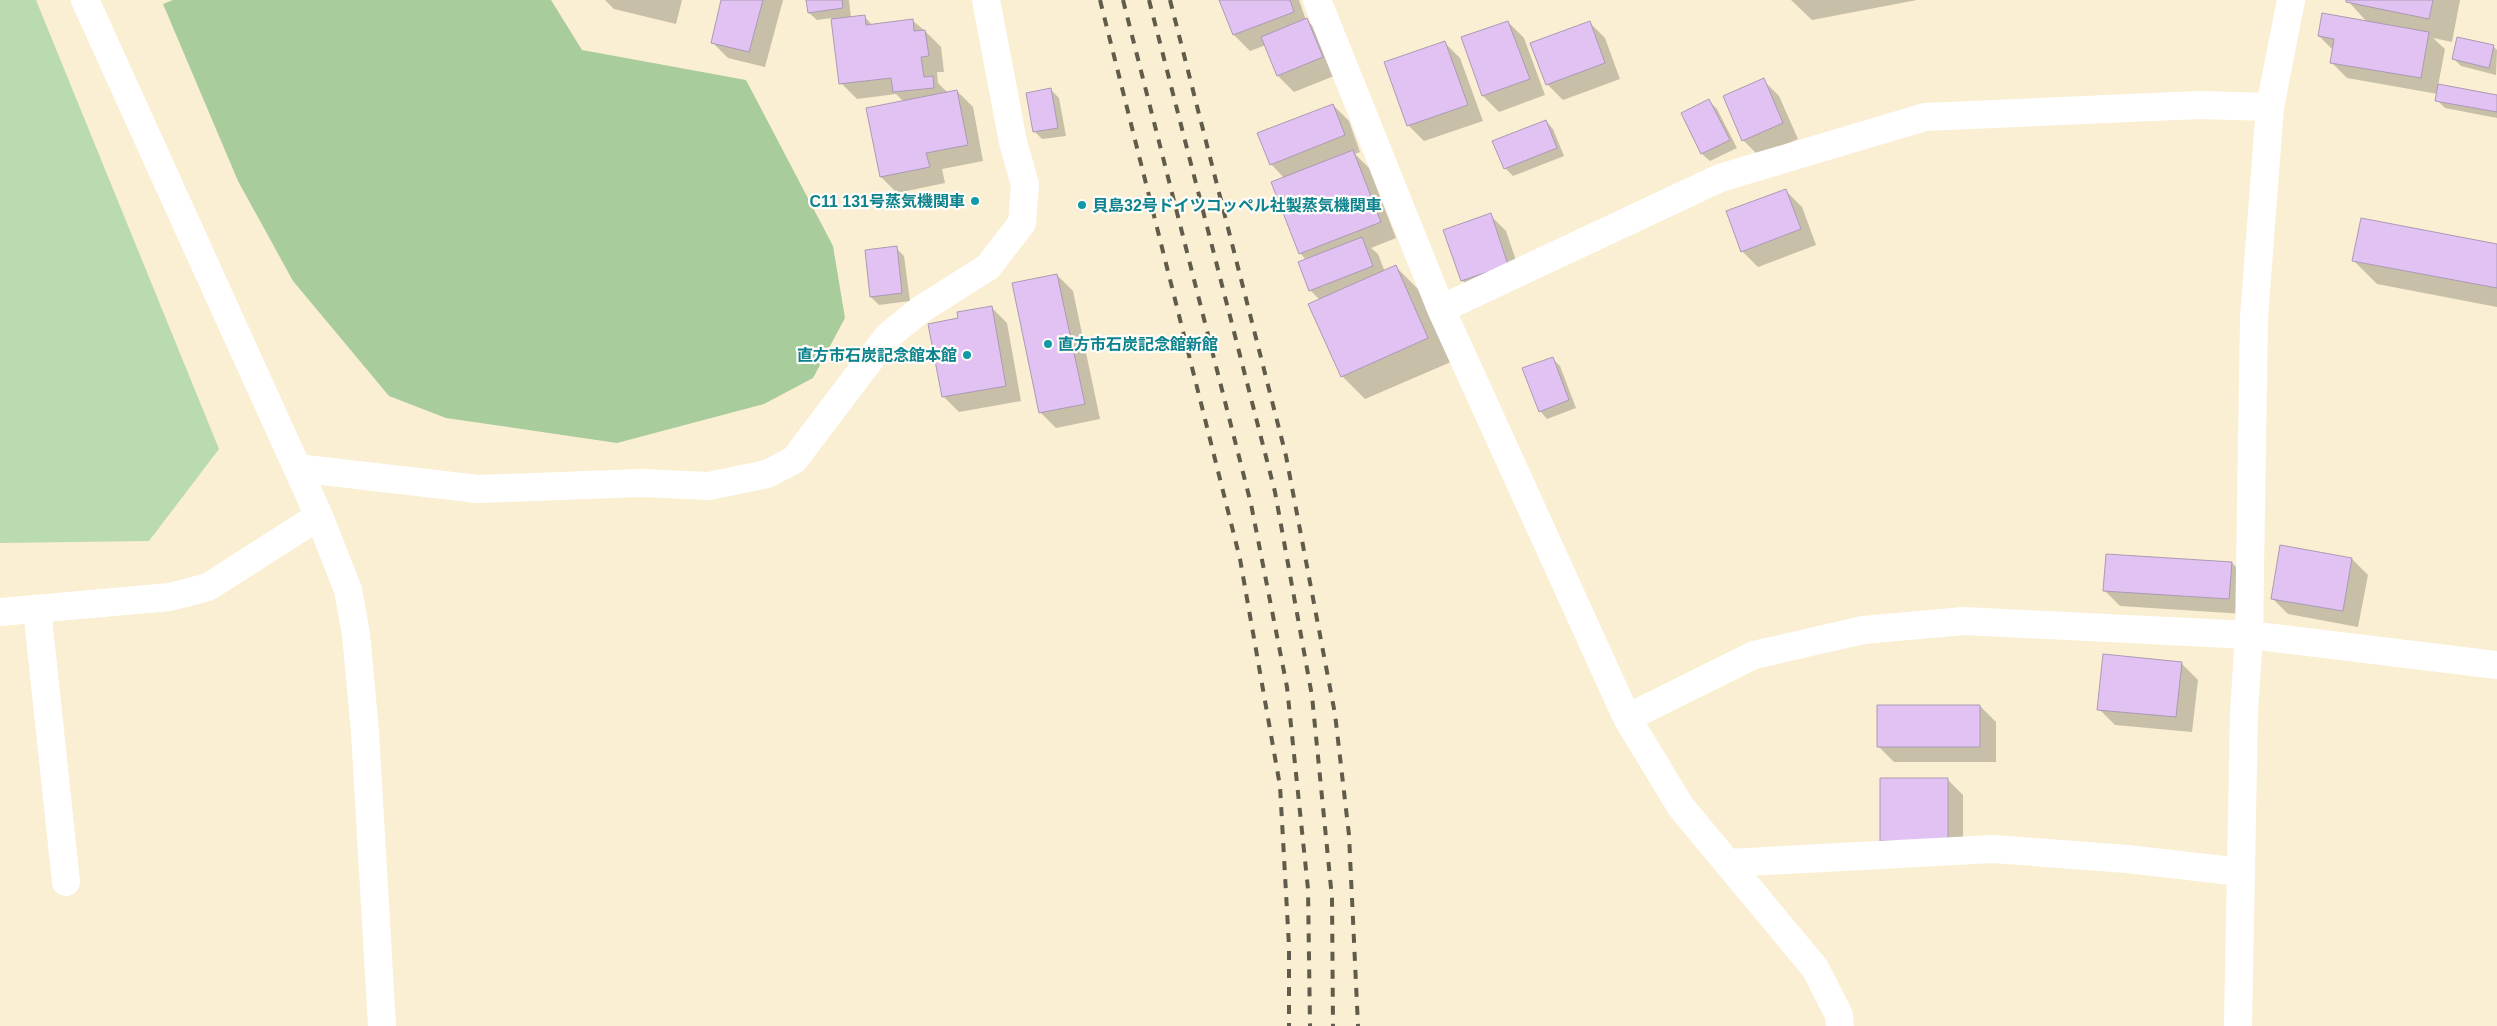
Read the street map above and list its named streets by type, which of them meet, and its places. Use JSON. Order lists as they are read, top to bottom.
{
  "places": [
    "C11 131号蒸気機関車",
    "貝島32号ドイツコッペル社製蒸気機関車",
    "直方市石炭記念館新館",
    "直方市石炭記念館本館"
  ]
}
